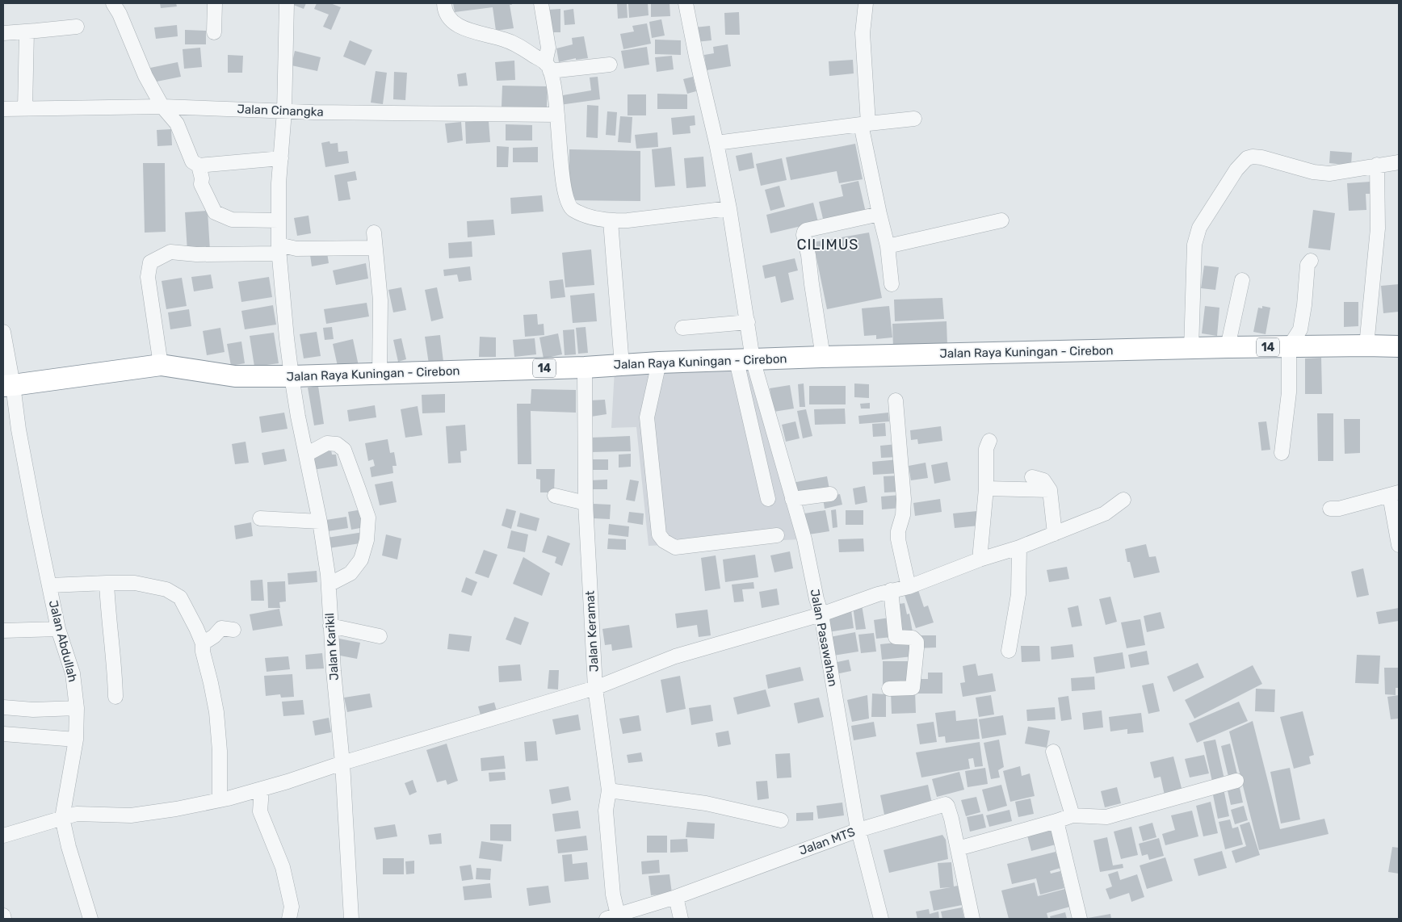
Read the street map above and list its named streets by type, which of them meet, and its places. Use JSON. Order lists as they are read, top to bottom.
{
  "streets": {
    "highway": ["14", "Jalan Raya Kuningan - Cirebon"],
    "street": [
      "Jalan Cinangka",
      "Jalan Keramat",
      "Jalan Pasawahan",
      "Jalan Abdullah",
      "Jalan Karikil",
      "Jalan MTS"
    ]
  },
  "crossings": [
    ["Jalan Cinangka", "Jalan Karikil"],
    ["Jalan Raya Kuningan - Cirebon", "Jalan Keramat"],
    ["Jalan Raya Kuningan - Cirebon", "Jalan Pasawahan"],
    ["Jalan Raya Kuningan - Cirebon", "Jalan Abdullah"],
    ["Jalan Raya Kuningan - Cirebon", "Jalan Karikil"],
    ["Jalan Keramat", "Jalan MTS"],
    ["Jalan Pasawahan", "Jalan MTS"]
  ],
  "districts": ["CILIMUS"]
}
